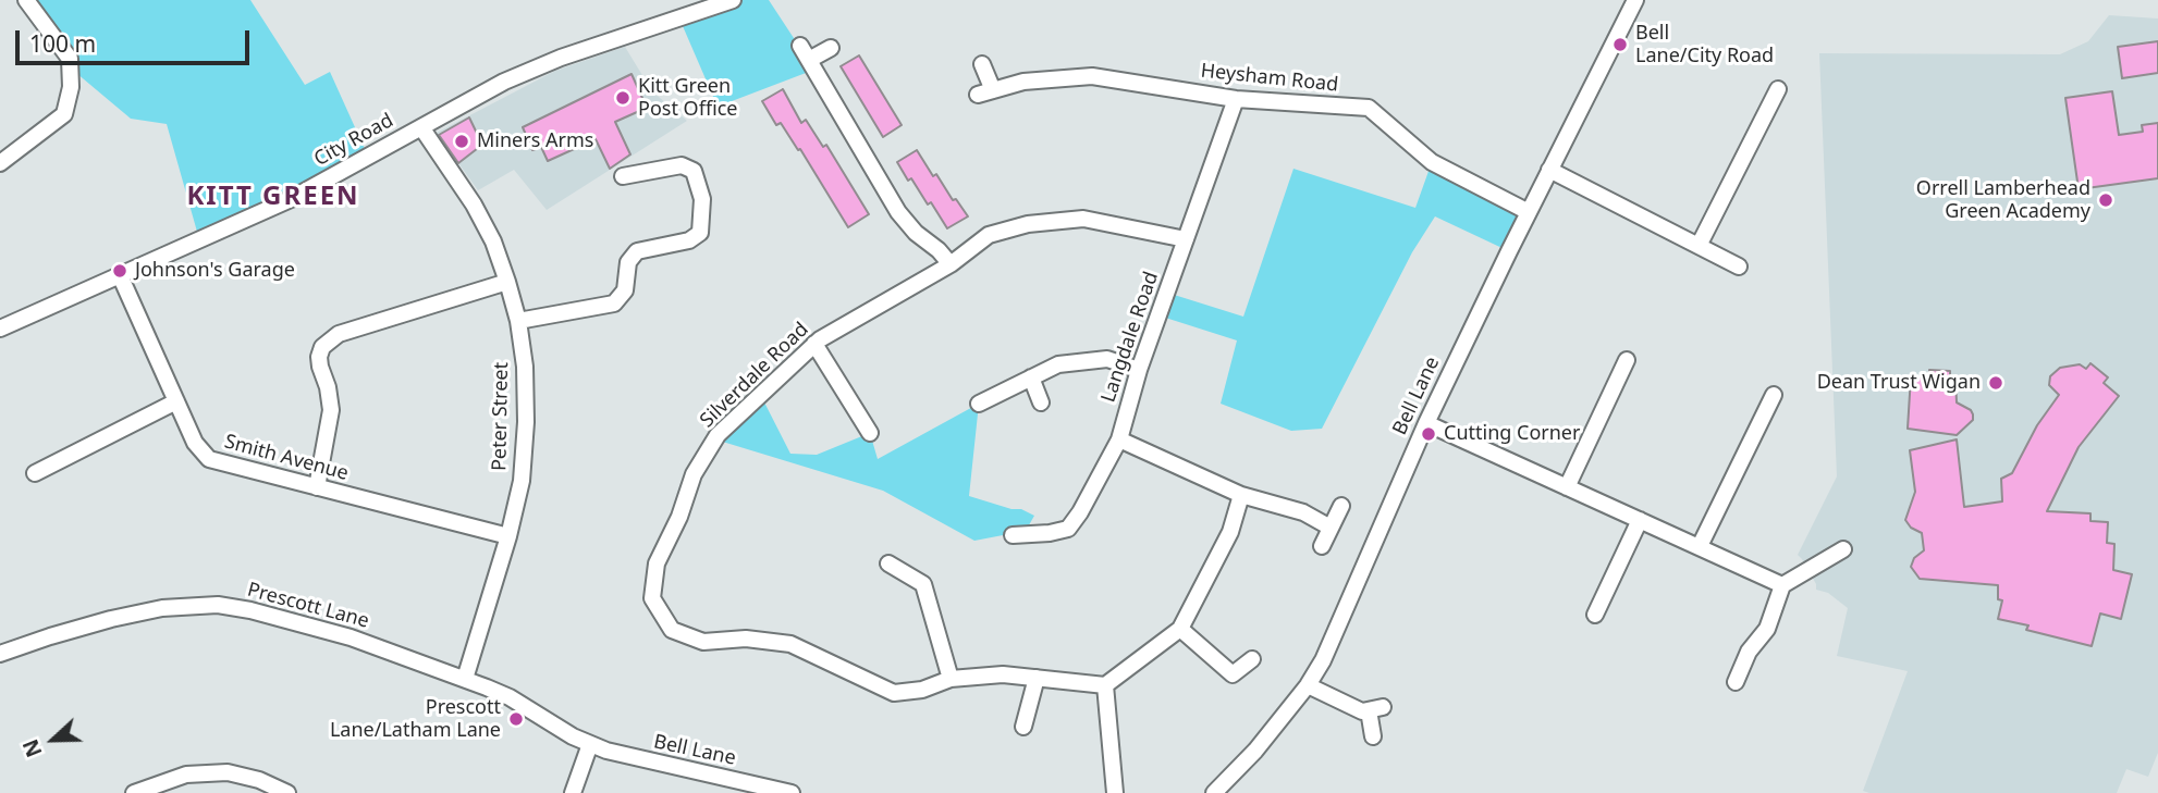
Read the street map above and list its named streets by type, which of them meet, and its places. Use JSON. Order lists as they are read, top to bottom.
{
  "streets": {
    "street": [
      "Heysham Road",
      "City Road",
      "Langdale Road",
      "Silverdale Road",
      "Bell Lane",
      "Peter Street",
      "Smith Avenue",
      "Prescott Lane"
    ]
  },
  "crossings": [
    ["Heysham Road", "Langdale Road"],
    ["Heysham Road", "Bell Lane"],
    ["City Road", "Peter Street"],
    ["City Road", "Smith Avenue"],
    ["Langdale Road", "Silverdale Road"],
    ["Bell Lane", "Prescott Lane"],
    ["Peter Street", "Smith Avenue"],
    ["Peter Street", "Prescott Lane"]
  ],
  "districts": ["KITT GREEN"],
  "places": [
    "Bell Lane/City Road",
    "Kitt Green Post Office",
    "Miners Arms",
    "Orrell Lamberhead Green Academy",
    "Johnson's Garage",
    "Dean Trust Wigan",
    "Cutting Corner",
    "Prescott Lane/Latham Lane"
  ],
  "scale_bar": "100 m",
  "north": "left"
}
